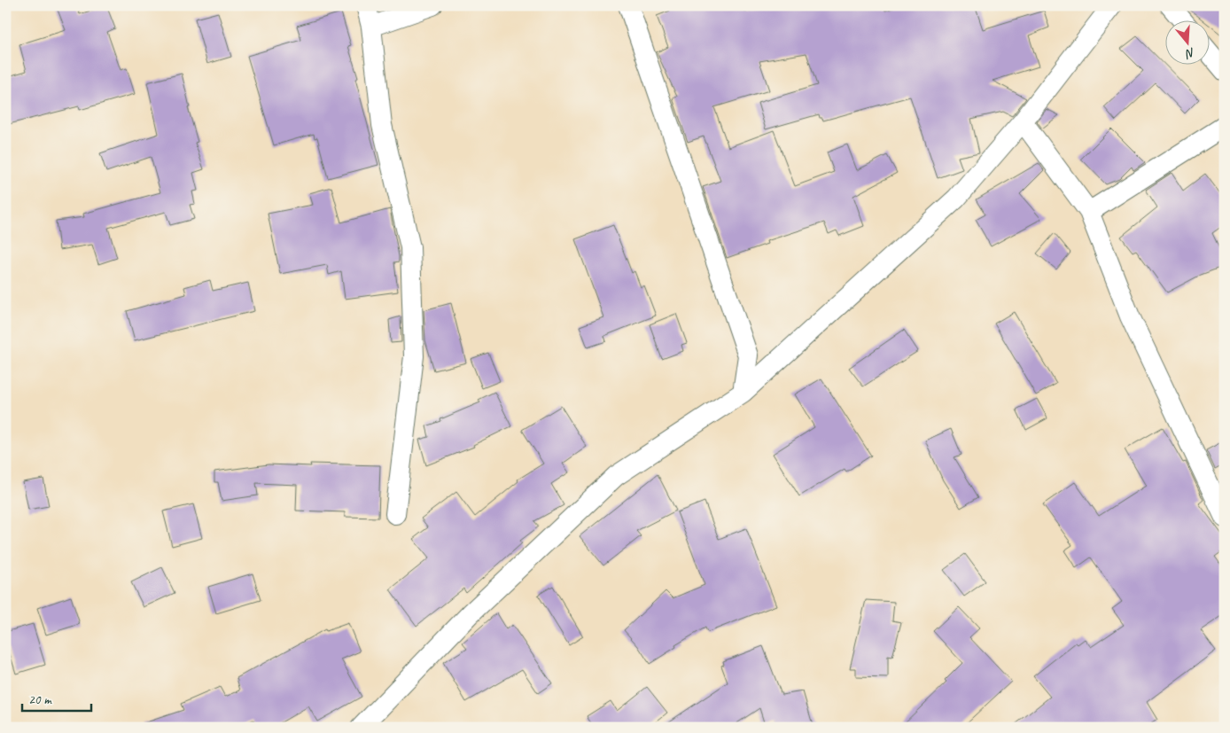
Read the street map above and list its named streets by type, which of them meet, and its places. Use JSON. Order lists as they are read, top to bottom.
{
  "scale_bar": "20 m",
  "north": "bottom"
}
